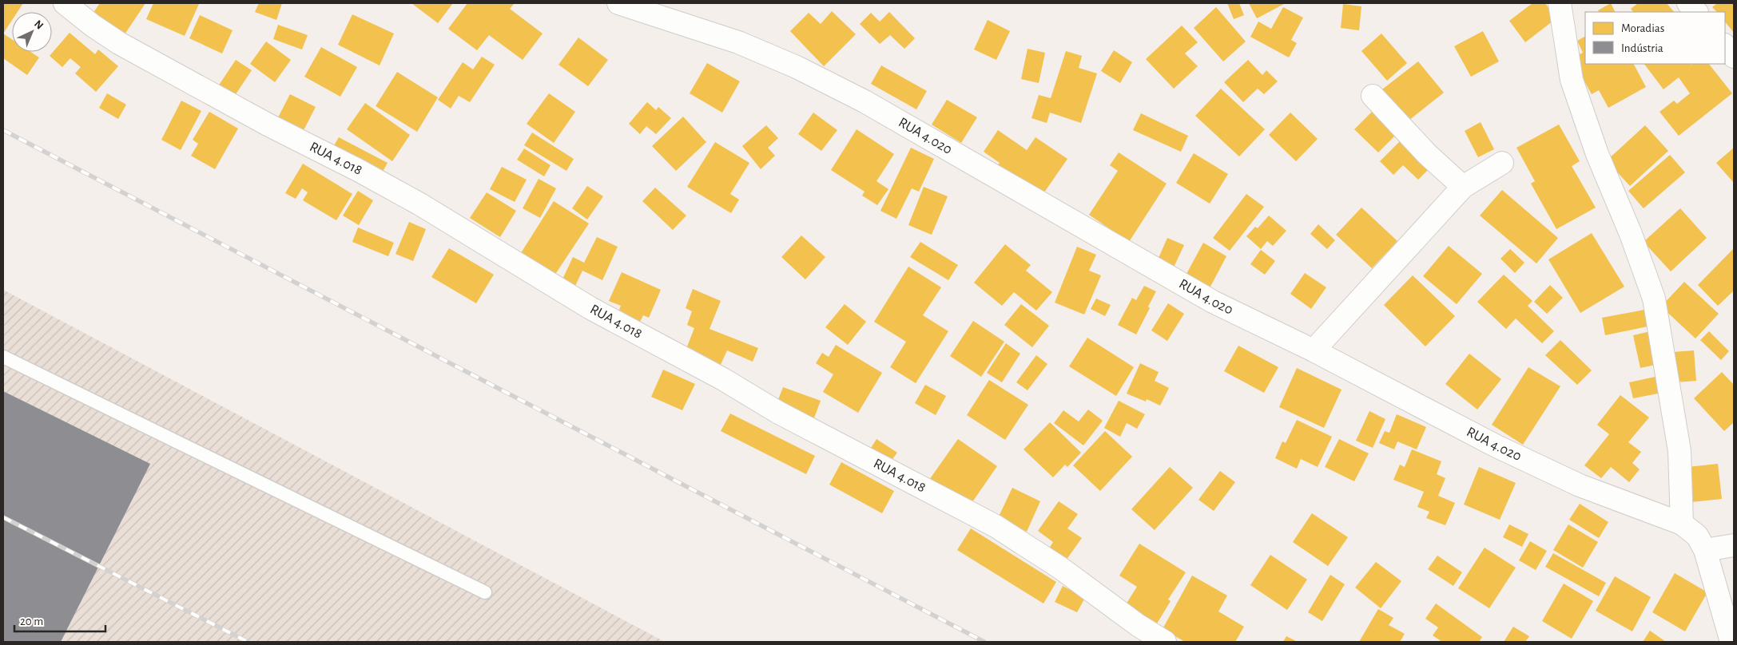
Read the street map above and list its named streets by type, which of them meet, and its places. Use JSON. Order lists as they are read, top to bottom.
{
  "streets": {
    "street": ["RUA 4.020", "RUA 4.018"]
  },
  "legend": ["Moradias", "Indústria"],
  "scale_bar": "20 m",
  "north": "top right"
}
